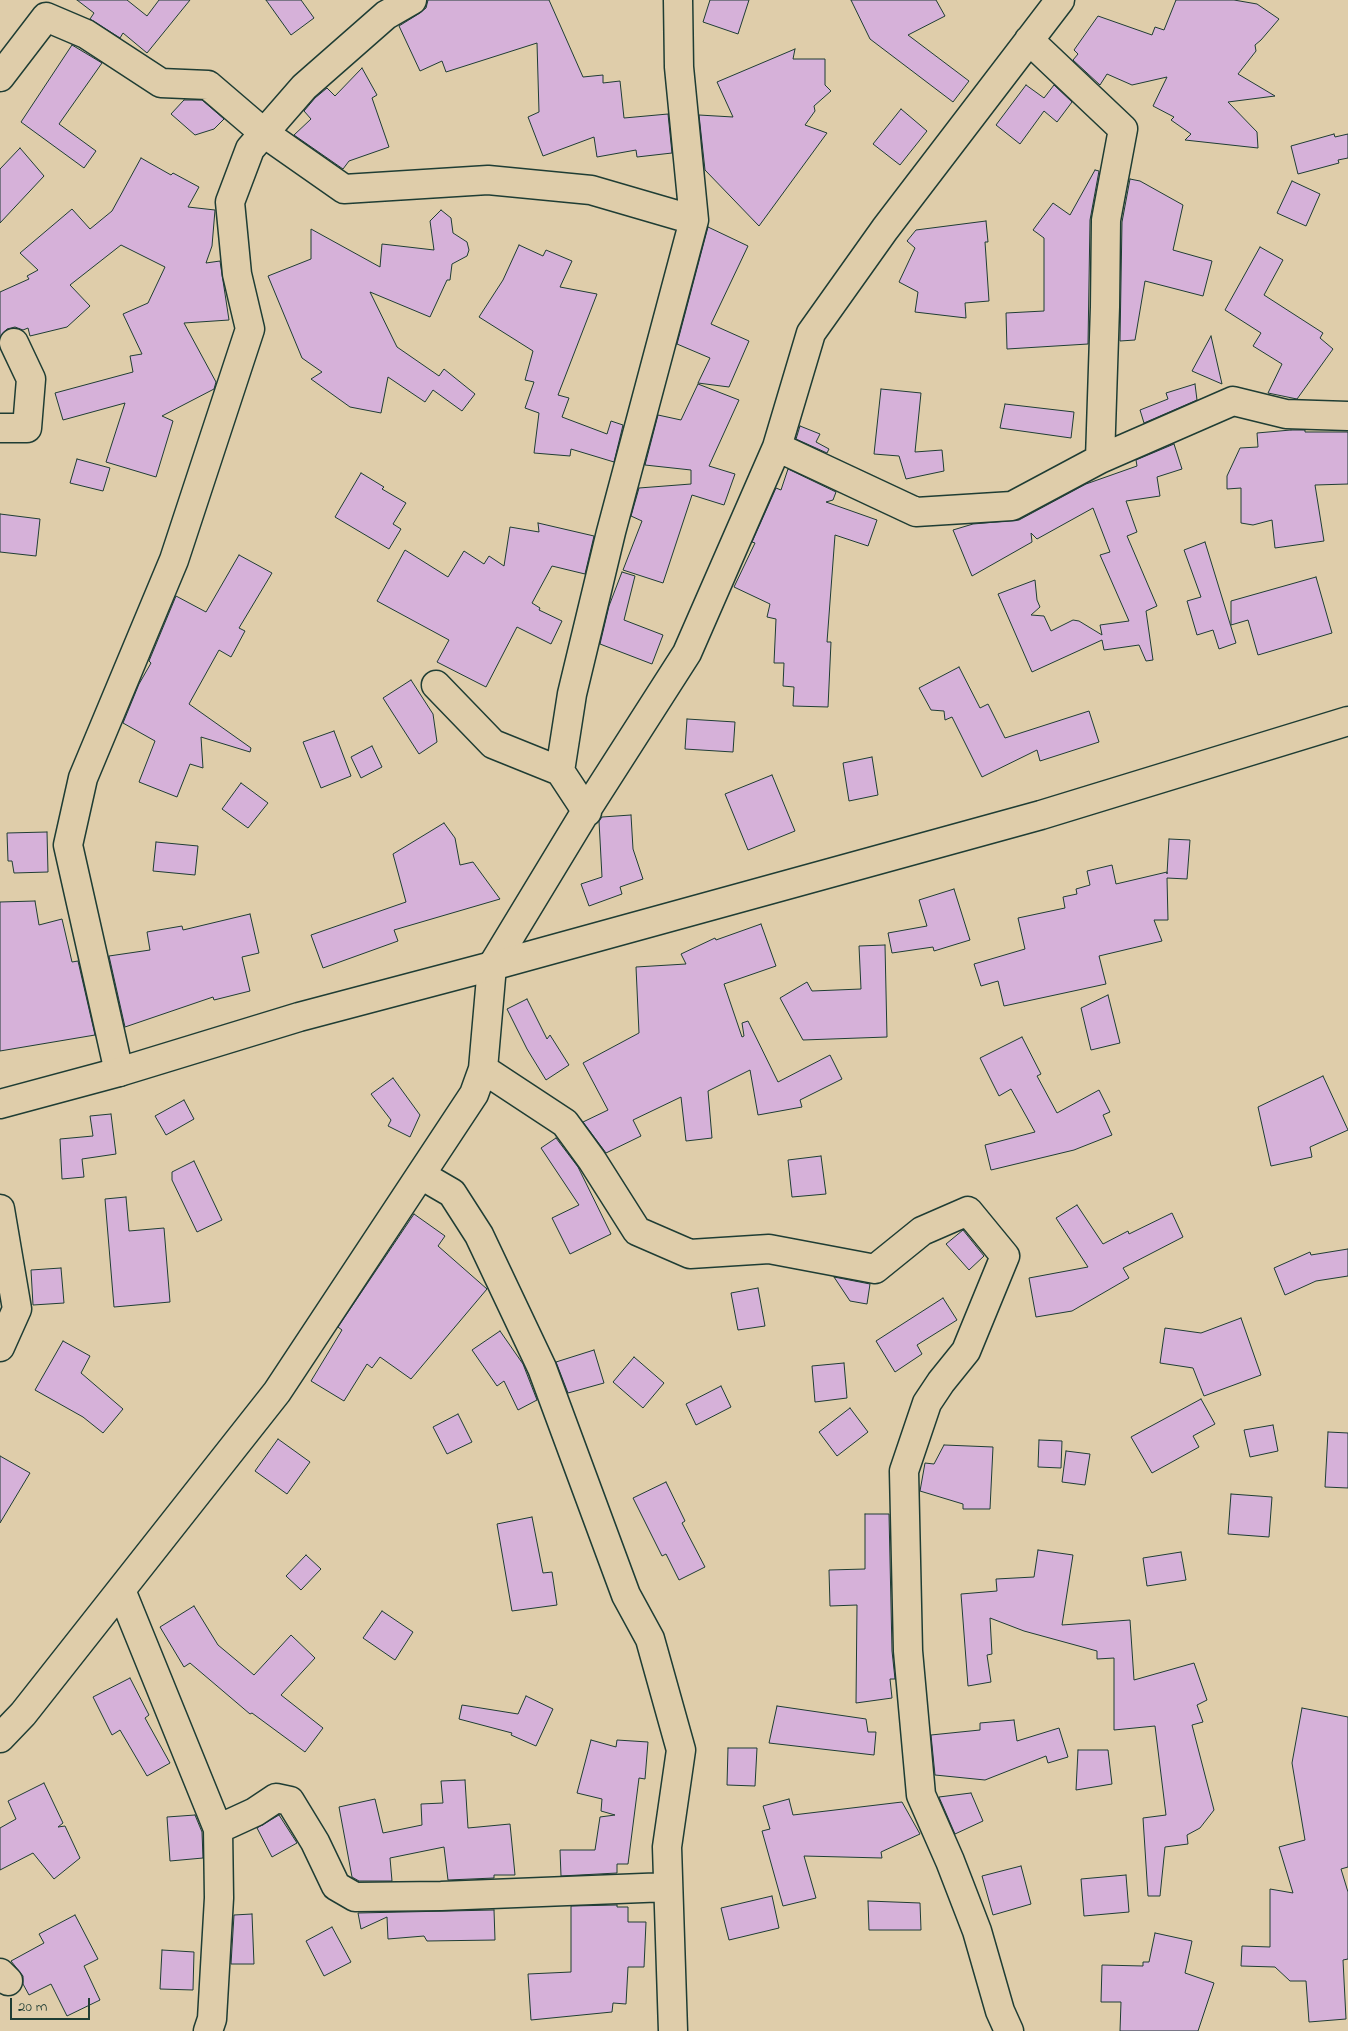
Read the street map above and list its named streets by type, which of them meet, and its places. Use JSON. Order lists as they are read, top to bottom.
{
  "scale_bar": "20 m"
}
